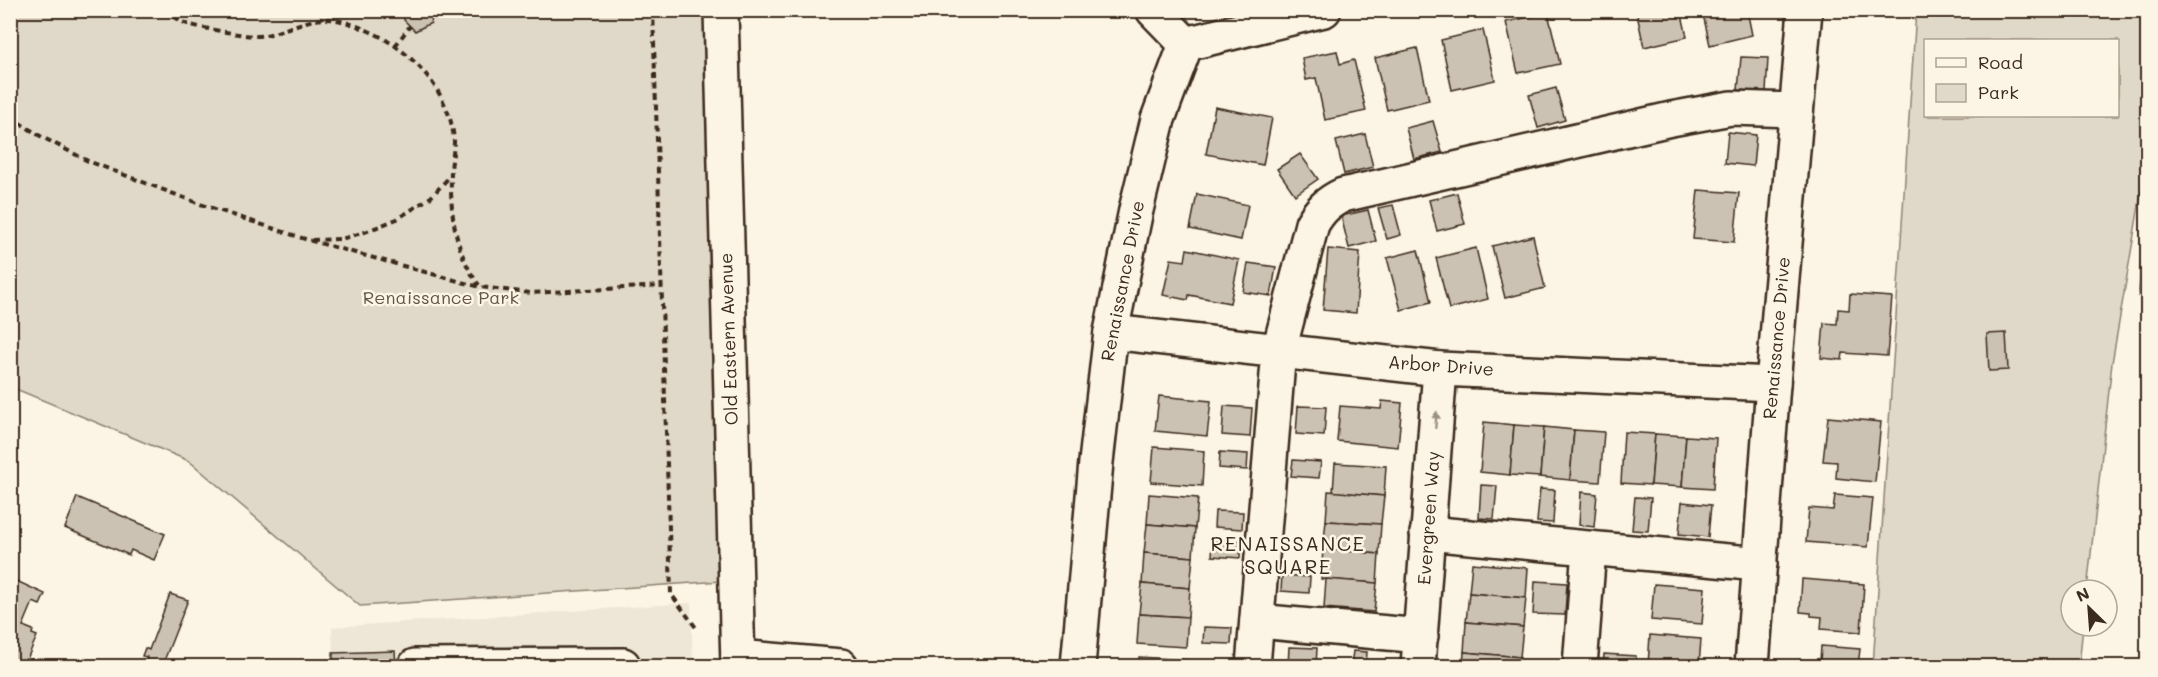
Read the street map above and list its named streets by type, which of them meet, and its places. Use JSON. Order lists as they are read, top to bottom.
{
  "streets": {
    "street": [
      "Renaissance Drive",
      "Old Eastern Avenue",
      "Arbor Drive",
      "Evergreen Way"
    ]
  },
  "crossings": [
    ["Renaissance Drive", "Arbor Drive"],
    ["Arbor Drive", "Evergreen Way"]
  ],
  "districts": ["RENAISSANCE SQUARE"],
  "parks": ["Renaissance Park"],
  "legend": ["Road", "Park"],
  "north": "top left"
}
